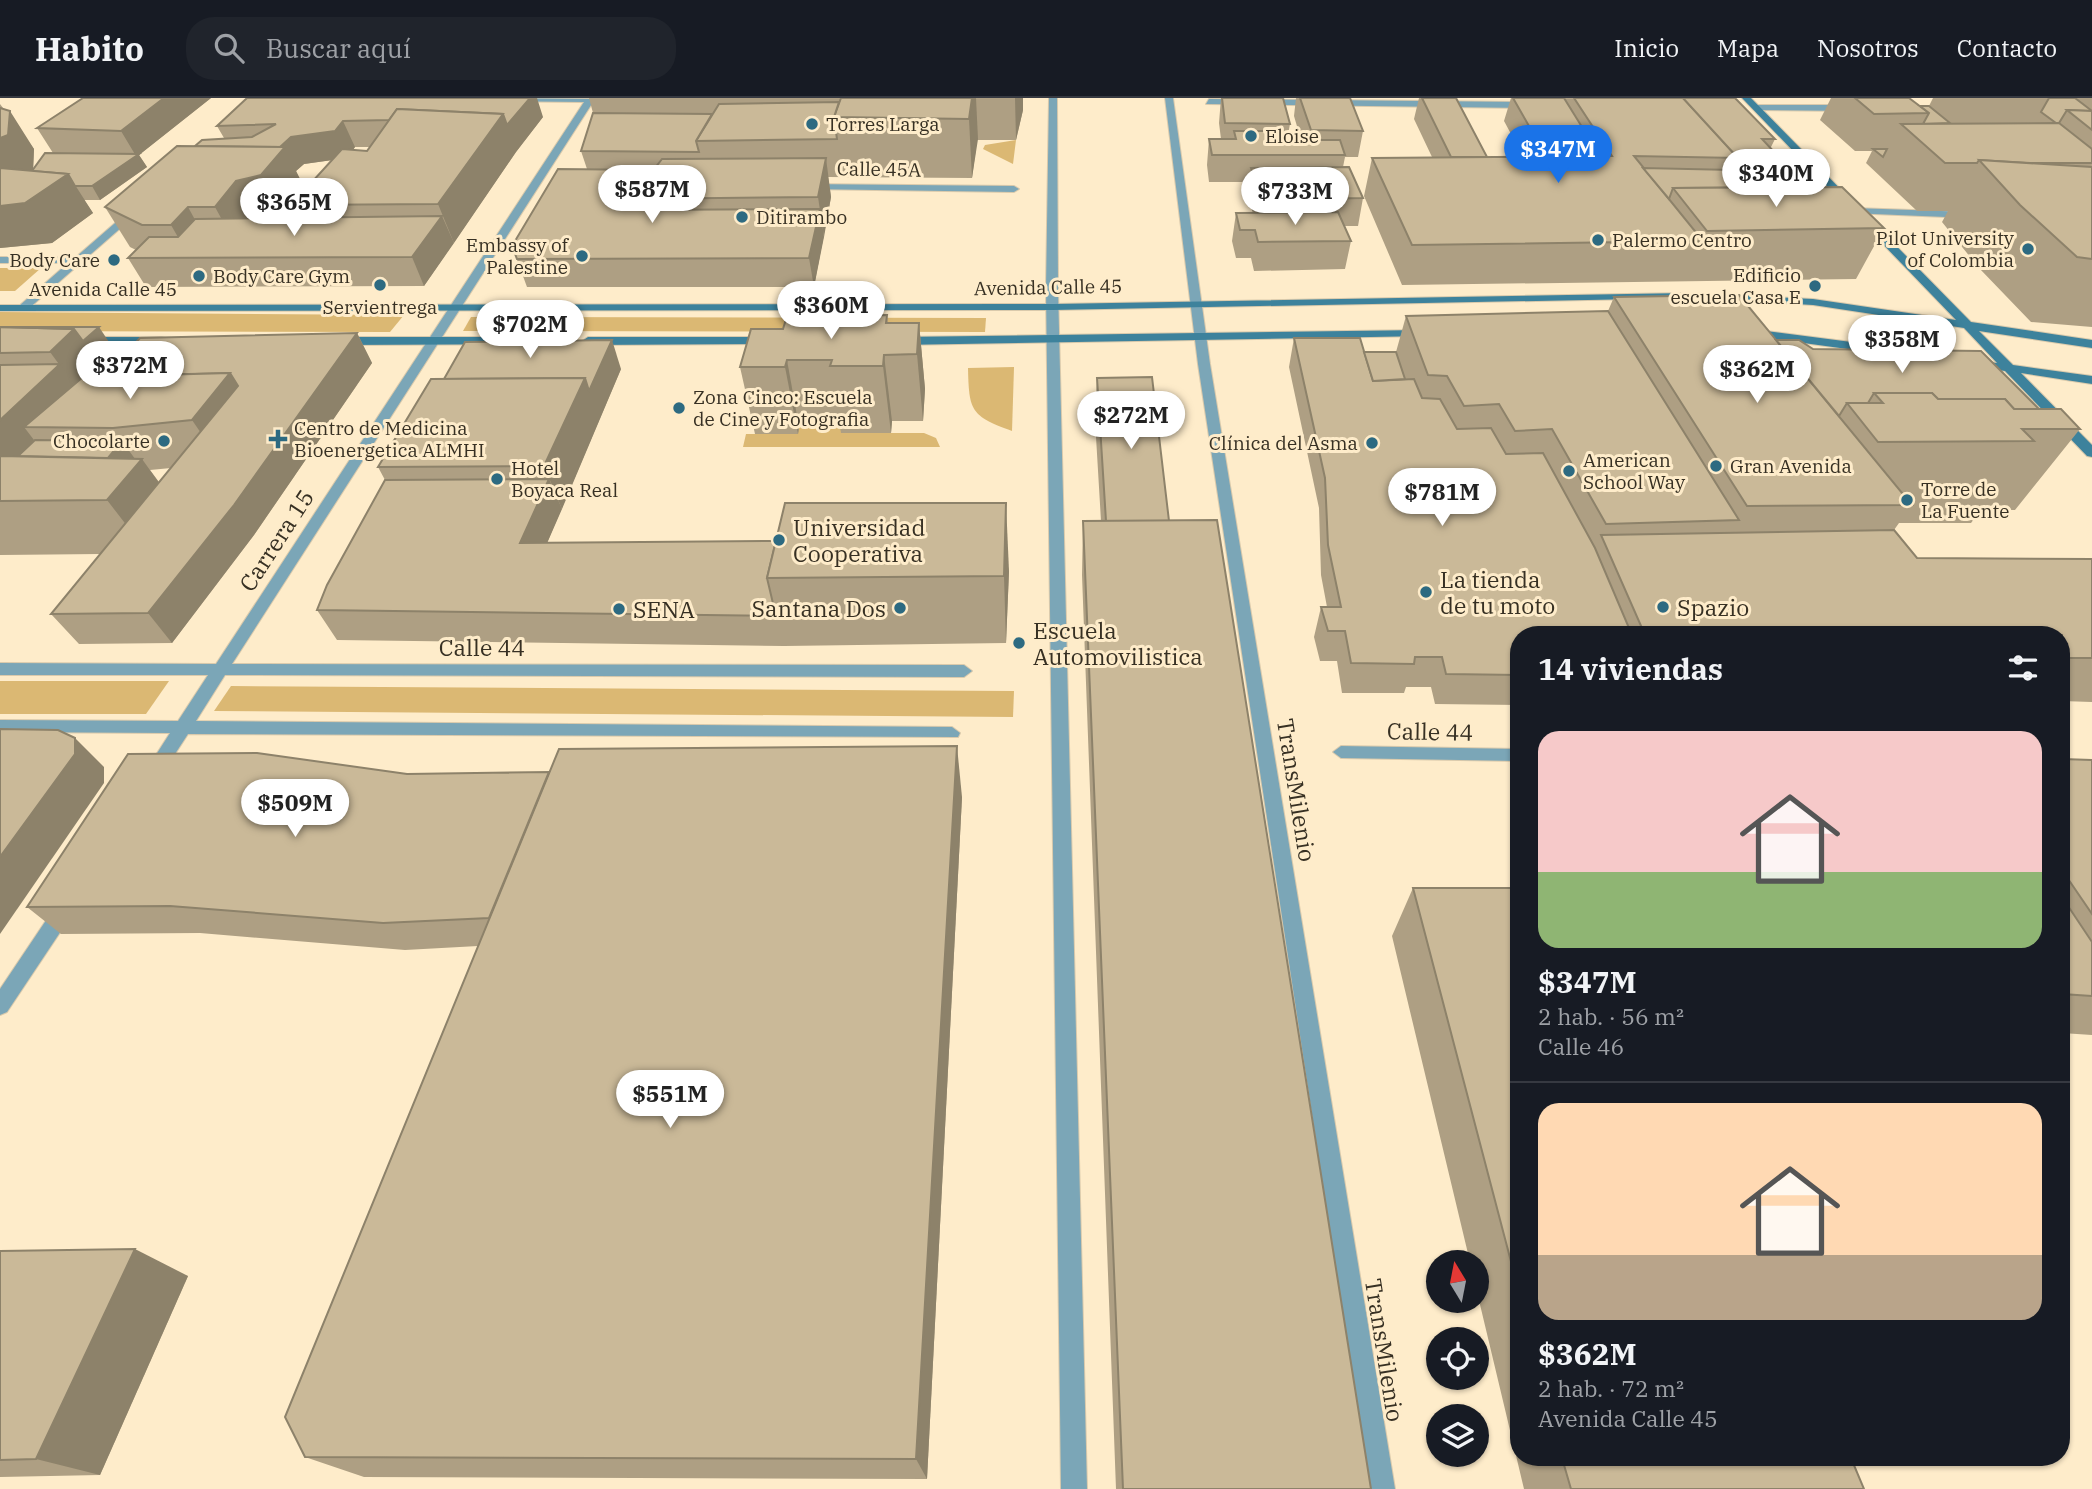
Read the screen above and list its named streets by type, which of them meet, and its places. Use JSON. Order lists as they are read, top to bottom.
{
  "streets": {
    "main road": ["Avenida Calle 45"],
    "street": [
      "Calle 45A",
      "Carrera 15",
      "Calle 44",
      "TransMilenio"
    ]
  },
  "crossings": [
    ["Avenida Calle 45", "Carrera 15"],
    ["Avenida Calle 45", "TransMilenio"],
    ["Carrera 15", "Calle 44"]
  ],
  "places": {
    "other": [
      "Torres Larga",
      "Eloise",
      "Ditirambo",
      "Palermo Centro",
      "Pilot University of Colombia",
      "Embassy of Palestine",
      "Body Care",
      "Body Care Gym",
      "Servientrega",
      "Edificio escuela Casa E",
      "Zona Cinco: Escuela de Cine y Fotografia",
      "Chocolarte",
      "Clínica del Asma",
      "Gran Avenida",
      "American School Way",
      "Hotel Boyaca Real",
      "Torre de La Fuente",
      "Universidad Cooperativa",
      "La tienda de tu moto",
      "Spazio",
      "Santana Dos",
      "SENA",
      "Escuela Automovilistica"
    ],
    "health": ["Centro de Medicina Bioenergetica ALMHI"]
  },
  "north": "top",
  "page": {
    "header": "Habito",
    "search": "Buscar aquí",
    "nav": [
      "Inicio",
      "Mapa",
      "Nosotros",
      "Contacto"
    ],
    "price": [
      "$347M",
      "$340M",
      "$587M",
      "$733M",
      "$365M",
      "$360M",
      "$702M",
      "$358M",
      "$372M",
      "$362M",
      "$272M",
      "$781M",
      "$509M",
      "$551M"
    ],
    "heading": "14 viviendas",
    "list": [
      {
        "name": "$347M",
        "note": "2 hab. · 56 m² · Calle 46"
      },
      {
        "name": "$362M",
        "note": "2 hab. · 72 m² · Avenida Calle 45"
      }
    ]
  }
}
